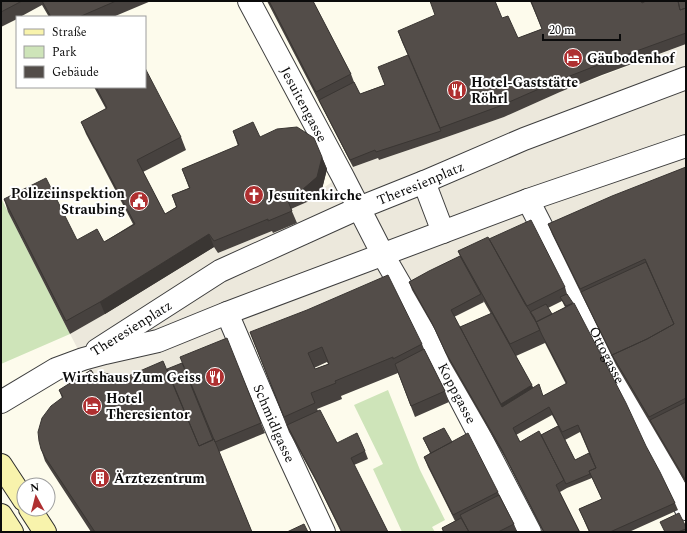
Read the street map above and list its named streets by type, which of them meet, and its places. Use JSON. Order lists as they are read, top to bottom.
{
  "streets": {
    "street": [
      "Jesuitengasse",
      "Theresienplatz",
      "Ottogasse",
      "Koppgasse",
      "Schmidlgasse"
    ]
  },
  "crossings": [
    ["Jesuitengasse", "Theresienplatz"],
    ["Jesuitengasse", "Koppgasse"],
    ["Theresienplatz", "Ottogasse"],
    ["Theresienplatz", "Koppgasse"],
    ["Theresienplatz", "Schmidlgasse"]
  ],
  "places": {
    "hotel": ["Gäubodenhof", "Hotel Theresientor"],
    "restaurant": ["Hotel-Gaststätte Röhrl", "Wirtshaus Zum Geiss"],
    "church": ["Jesuitenkirche"],
    "public building": ["Polizeiinspektion Straubing"],
    "building": ["Ärztezentrum"]
  },
  "legend": ["Straße", "Park", "Gebäude"],
  "scale_bar": "20 m",
  "north": "top"
}
